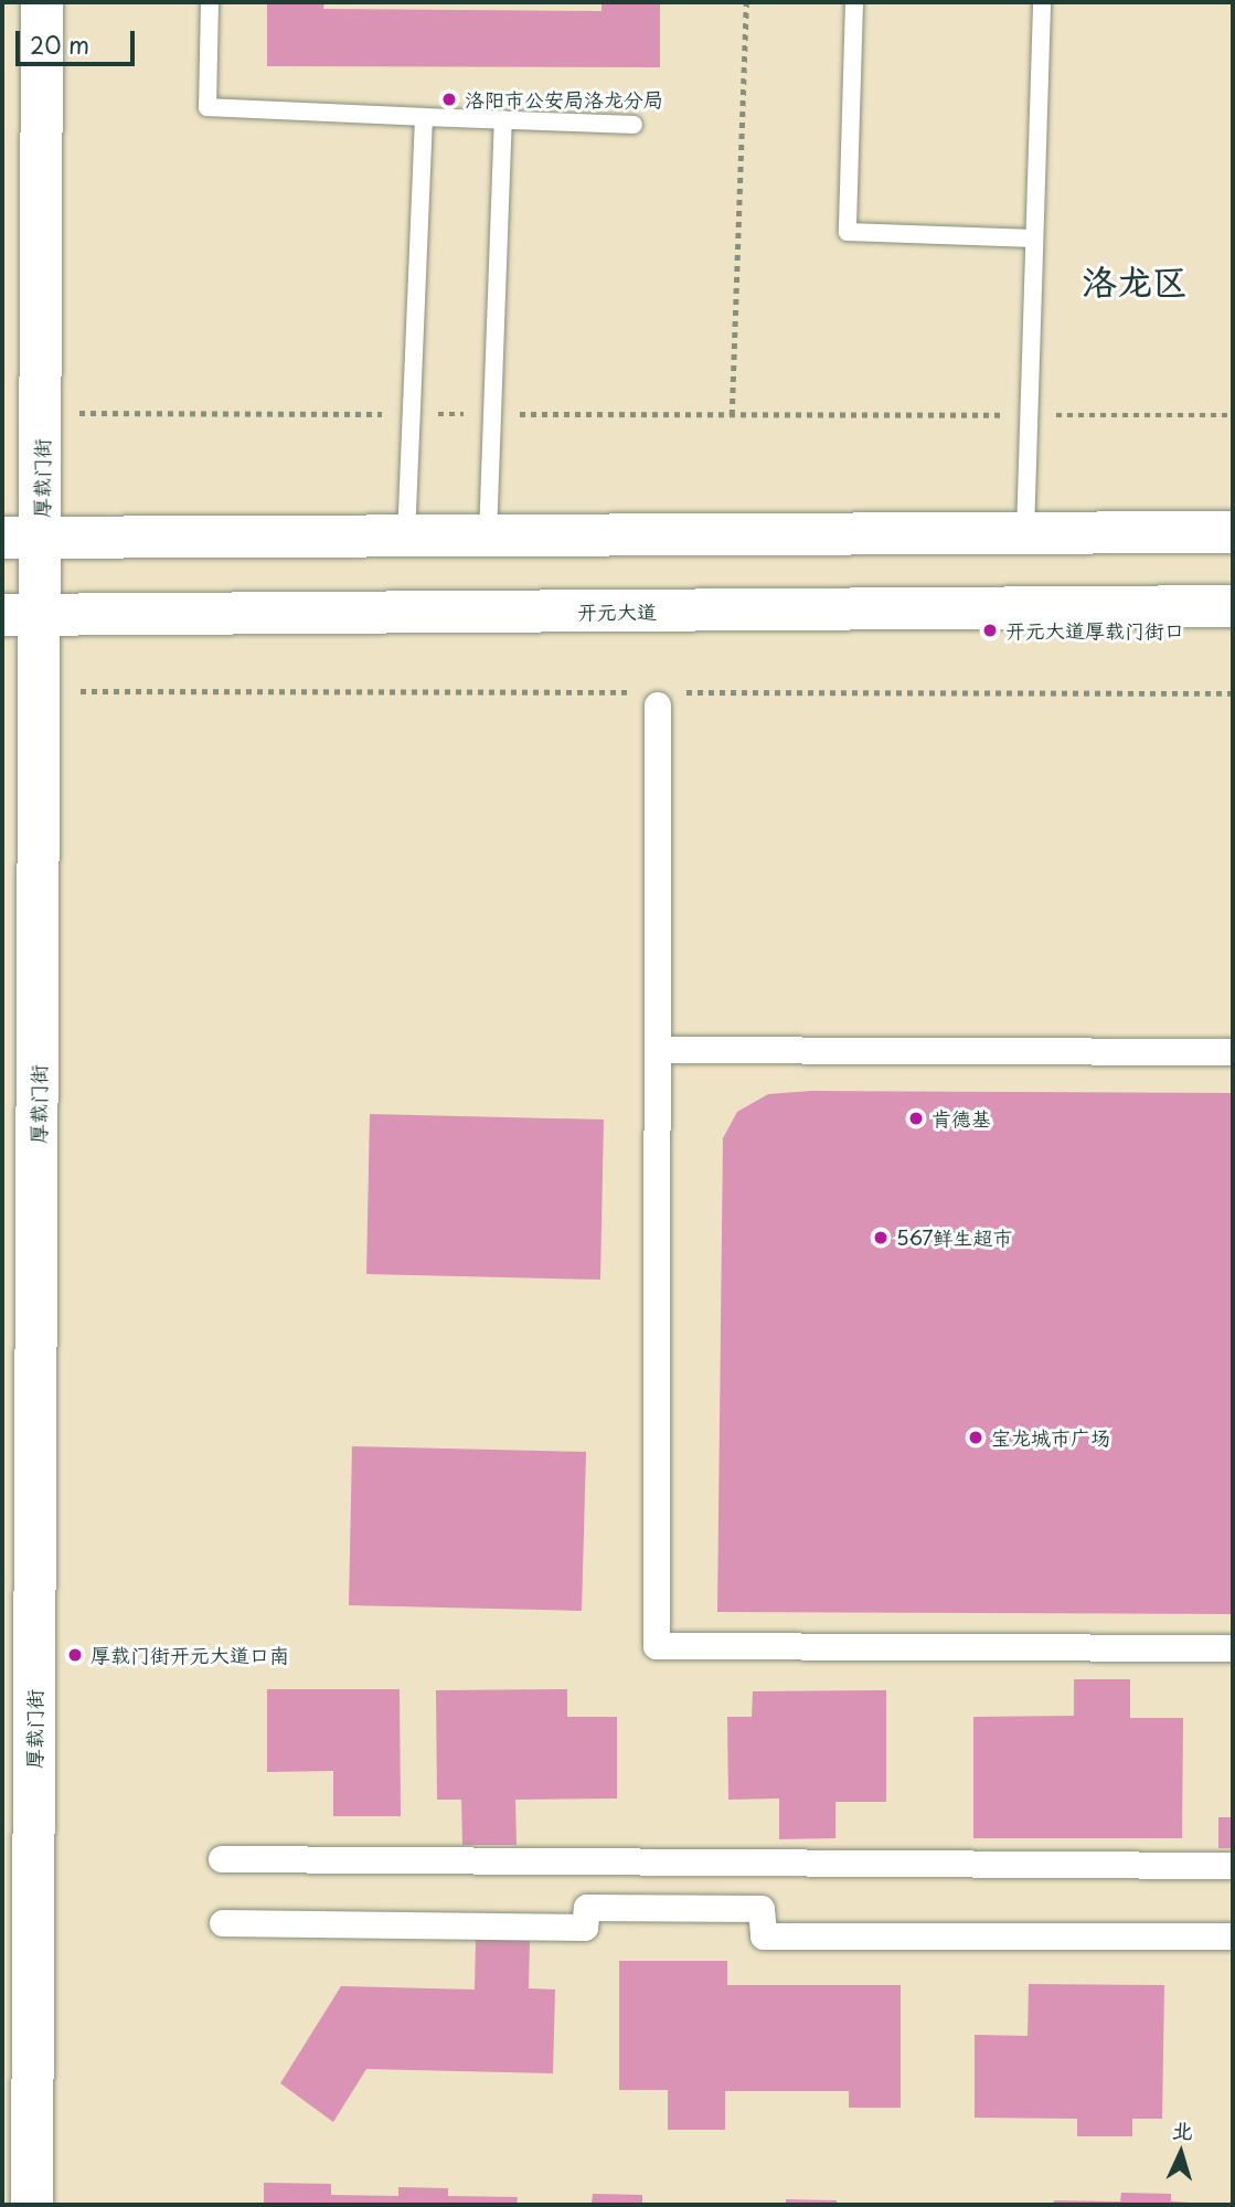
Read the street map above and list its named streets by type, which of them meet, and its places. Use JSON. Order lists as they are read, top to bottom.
{
  "streets": {
    "main road": ["厚载门街", "开元大道"]
  },
  "crossings": [
    ["厚载门街", "开元大道"]
  ],
  "districts": ["洛龙区"],
  "places": [
    "洛阳市公安局洛龙分局",
    "开元大道厚载门街口",
    "肯德基",
    "567鲜生超市",
    "宝龙城市广场",
    "厚载门街开元大道口南"
  ],
  "scale_bar": "20 m",
  "north": "top"
}
